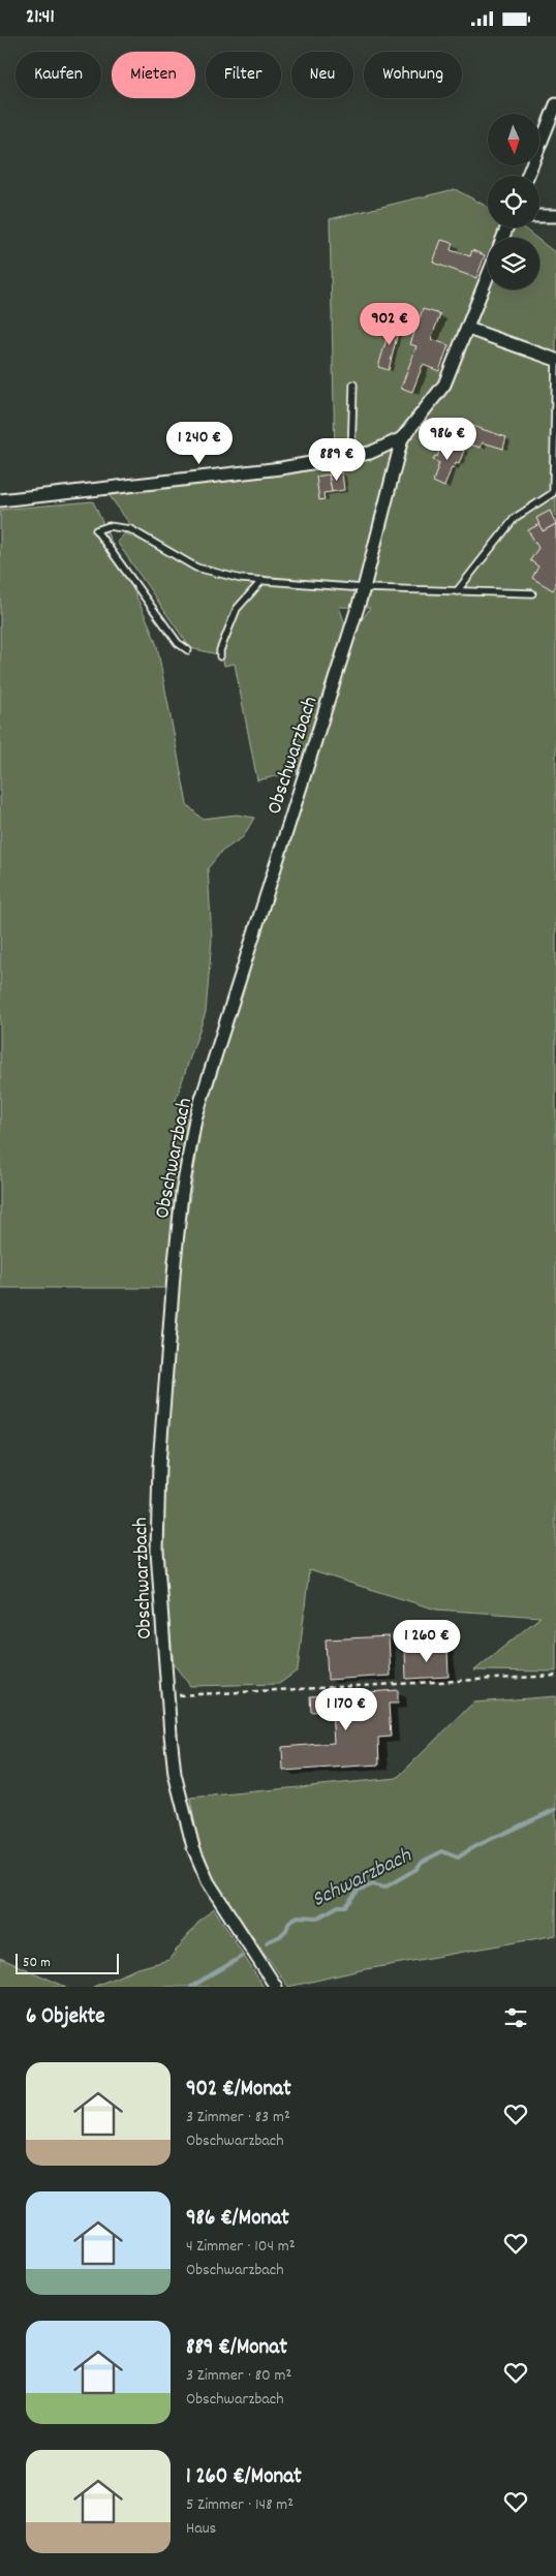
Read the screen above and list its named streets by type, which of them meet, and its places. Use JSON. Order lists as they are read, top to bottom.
{
  "streets": {
    "street": ["Obschwarzbach"]
  },
  "water": ["Schwarzbach"],
  "scale_bar": "50 m",
  "north": "bottom",
  "page": {
    "status": "21:41",
    "chip": [
      "Kaufen",
      "Mieten",
      "Filter",
      "Neu",
      "Wohnung"
    ],
    "price": [
      "902 €",
      "986 €",
      "1 240 €",
      "889 €",
      "1 260 €",
      "1 170 €"
    ],
    "scale": "50 m",
    "heading": "6 Objekte",
    "list": [
      {
        "name": "902 €/Monat",
        "note": "3 Zimmer · 83 m² · Obschwarzbach"
      },
      {
        "name": "986 €/Monat",
        "note": "4 Zimmer · 104 m² · Obschwarzbach"
      },
      {
        "name": "889 €/Monat",
        "note": "3 Zimmer · 80 m² · Obschwarzbach"
      },
      {
        "name": "1 260 €/Monat",
        "note": "5 Zimmer · 148 m² · Haus"
      }
    ]
  }
}
